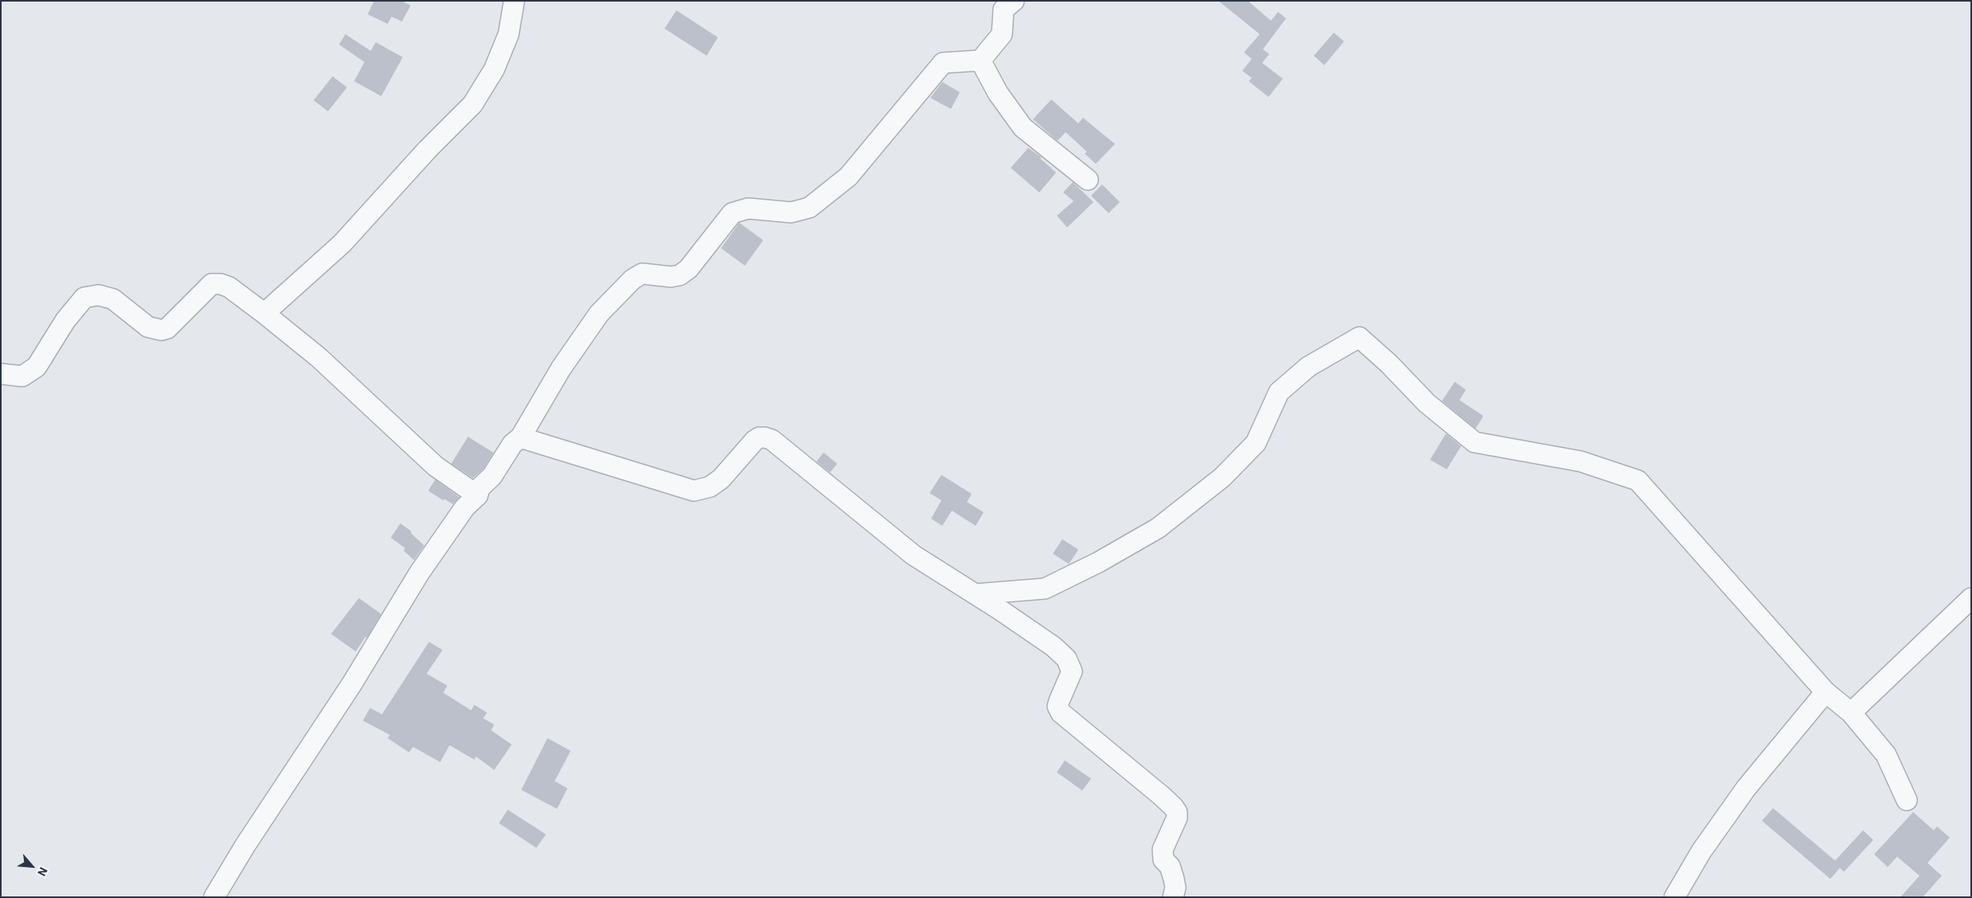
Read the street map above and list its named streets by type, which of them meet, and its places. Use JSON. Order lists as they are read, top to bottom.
{
  "north": "bottom right"
}
